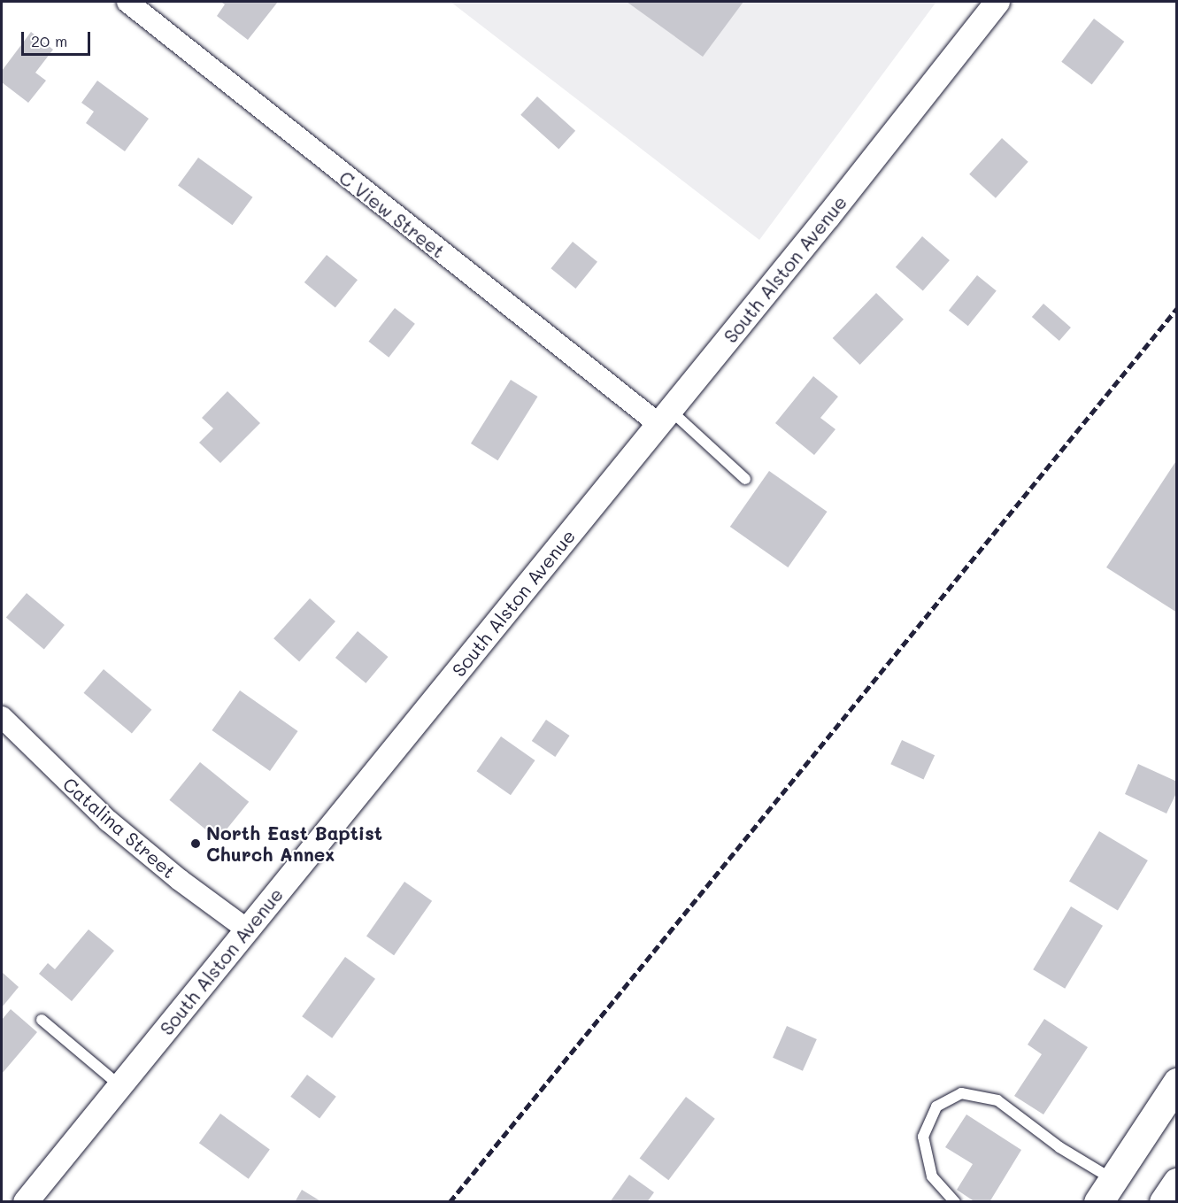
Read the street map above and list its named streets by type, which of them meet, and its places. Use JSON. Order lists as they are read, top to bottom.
{
  "streets": {
    "street": ["C View Street", "South Alston Avenue", "Catalina Street"]
  },
  "crossings": [
    ["C View Street", "South Alston Avenue"],
    ["South Alston Avenue", "Catalina Street"]
  ],
  "places": ["North East Baptist Church Annex"],
  "scale_bar": "20 m"
}
